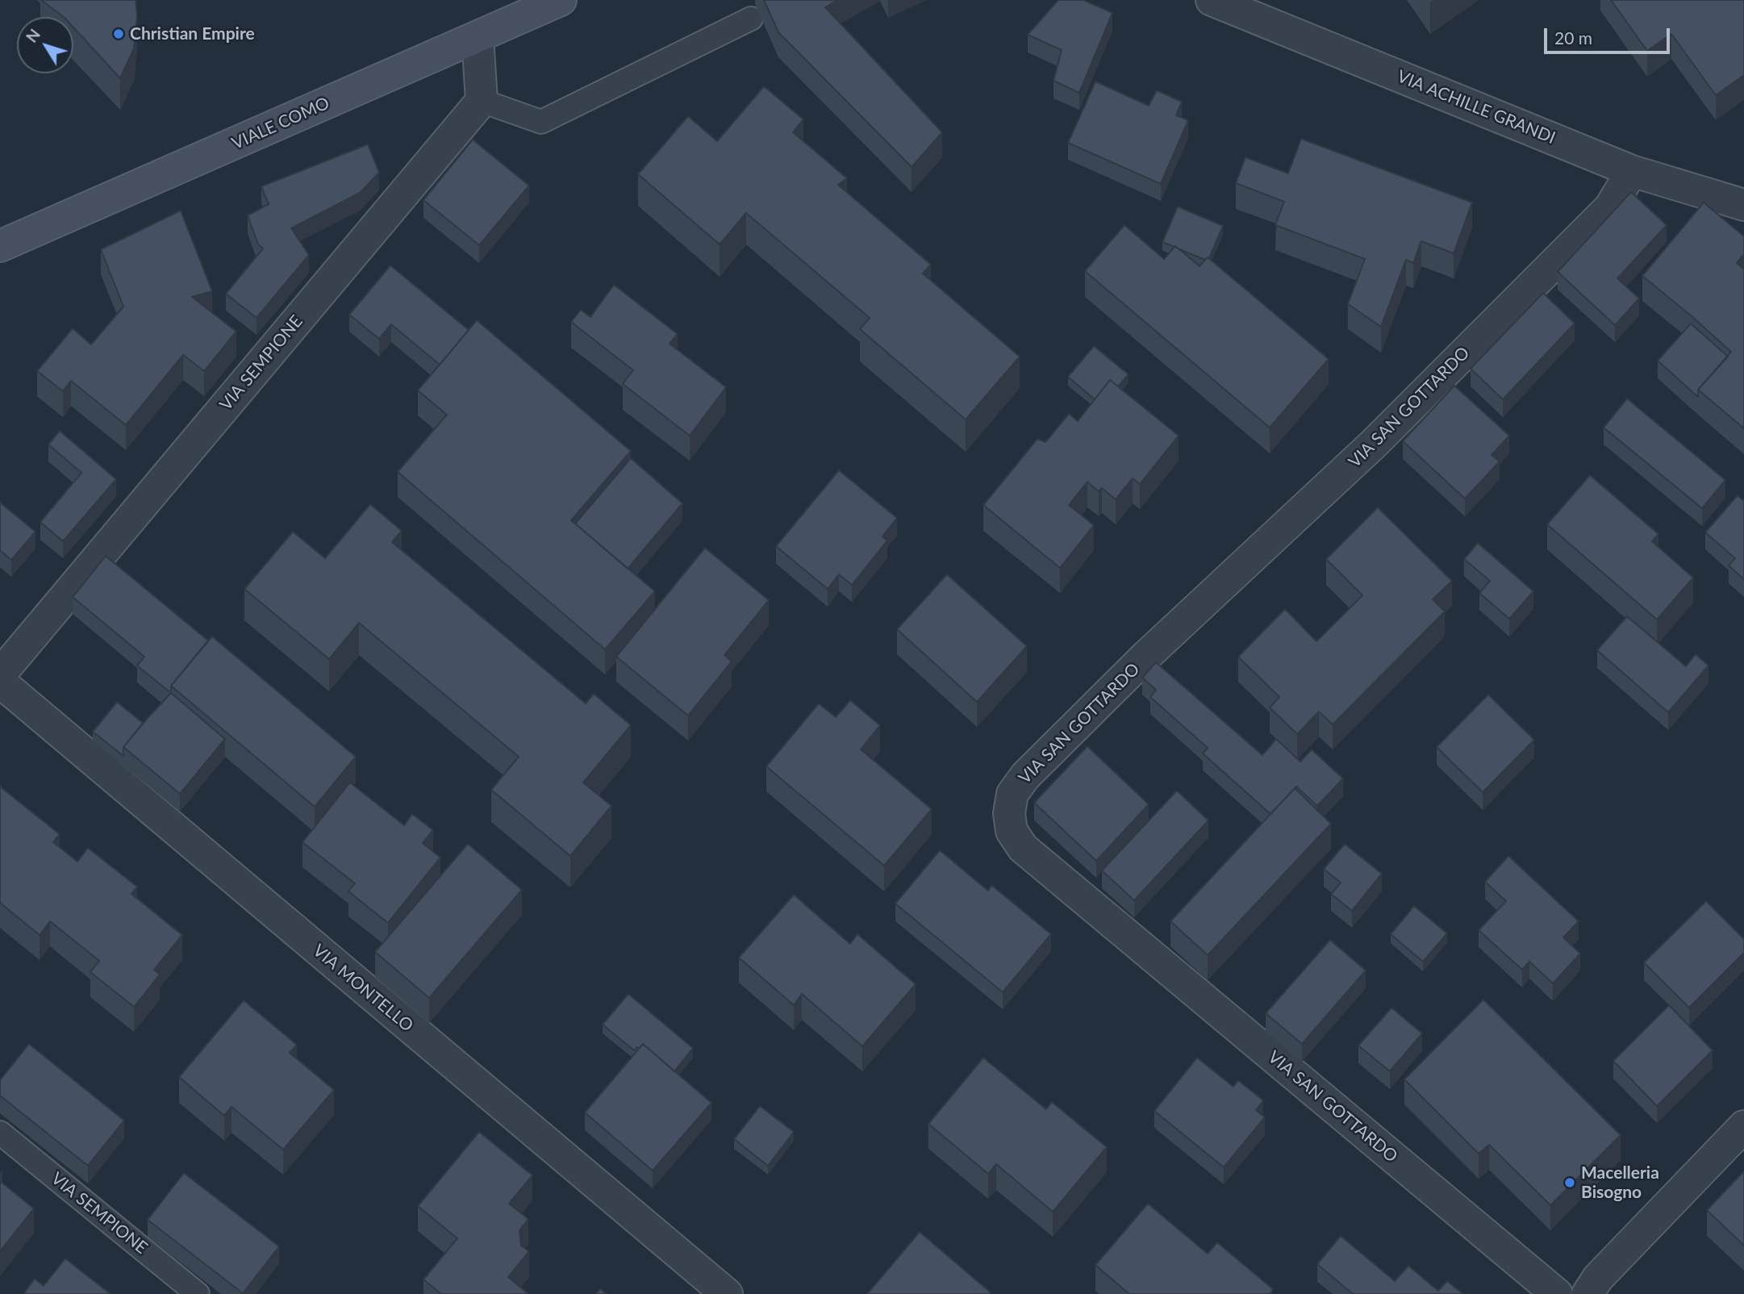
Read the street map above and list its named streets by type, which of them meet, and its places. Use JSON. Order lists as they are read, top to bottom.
{
  "streets": {
    "main road": ["VIALE COMO"],
    "street": [
      "VIA ACHILLE GRANDI",
      "VIA SEMPIONE",
      "VIA SAN GOTTARDO",
      "VIA MONTELLO"
    ]
  },
  "crossings": [
    ["VIA ACHILLE GRANDI", "VIA SAN GOTTARDO"]
  ],
  "places": ["Christian Empire", "Macelleria Bisogno"],
  "scale_bar": "20 m",
  "north": "top left"
}
